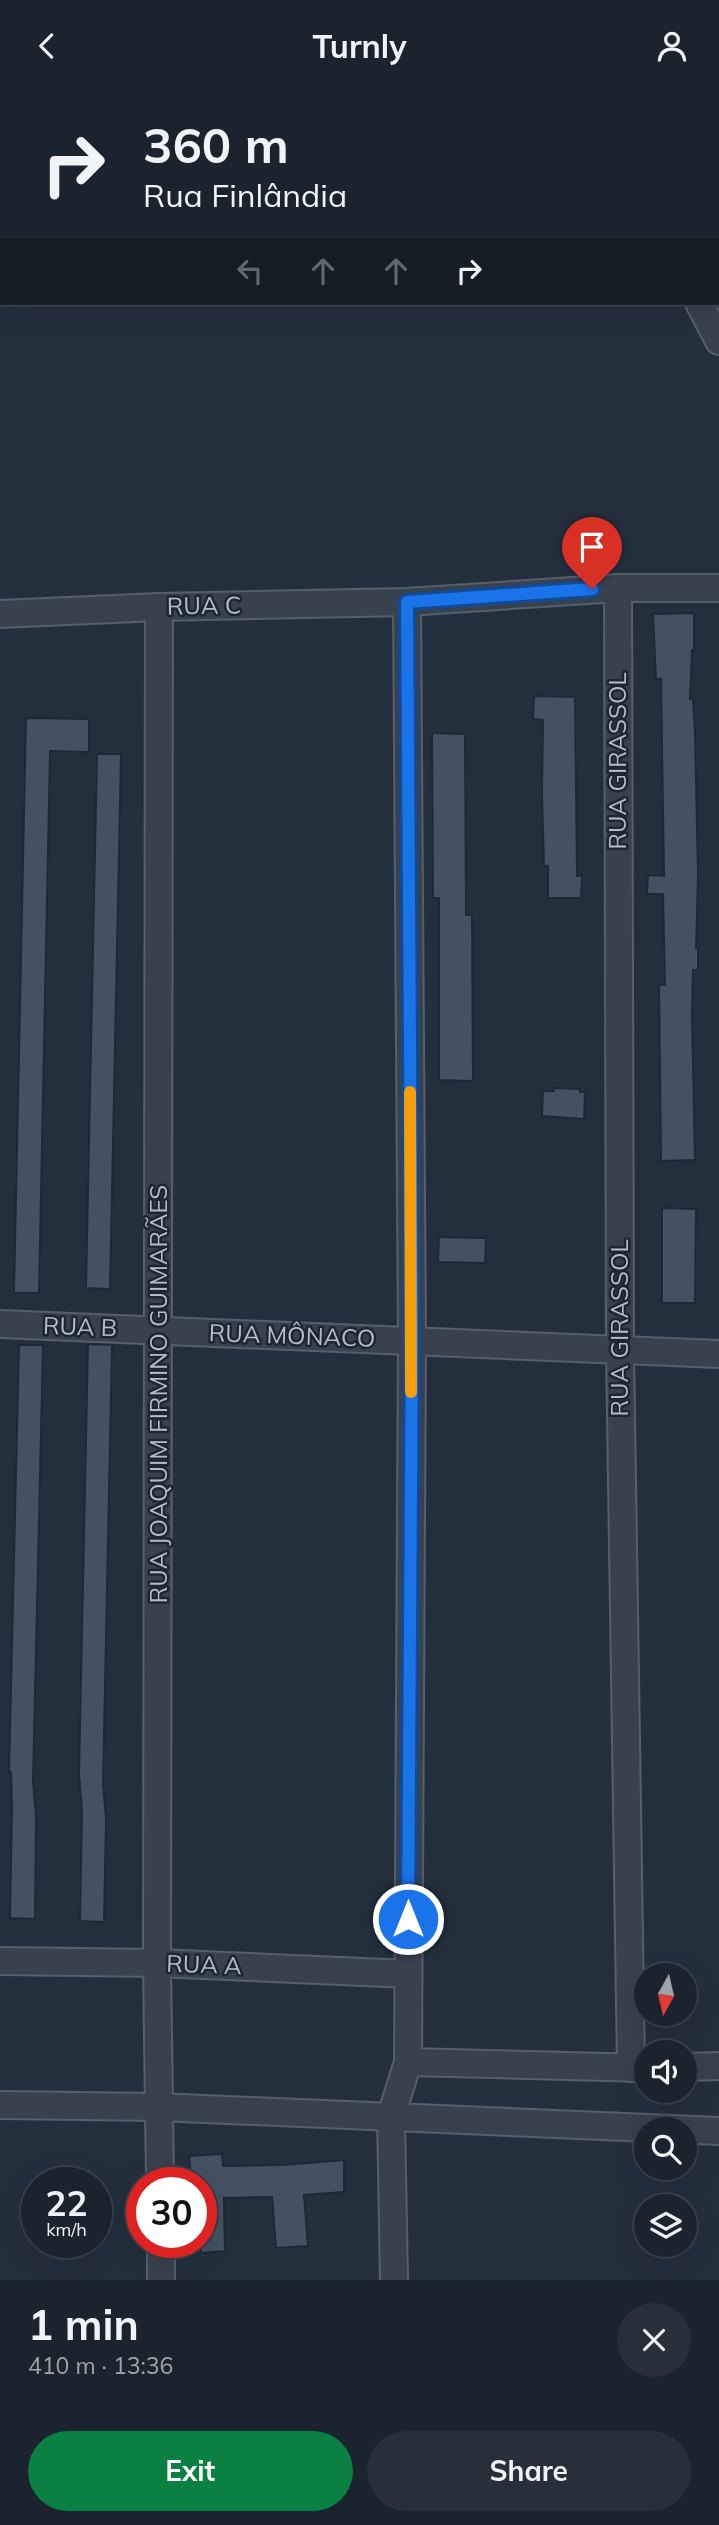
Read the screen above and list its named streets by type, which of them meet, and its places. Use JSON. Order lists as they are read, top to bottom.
{
  "streets": {
    "street": [
      "RUA C",
      "RUA GIRASSOL",
      "RUA B",
      "RUA MÔNACO",
      "RUA JOAQUIM FIRMINO GUIMARÃES",
      "RUA A"
    ]
  },
  "crossings": [
    ["RUA C", "RUA GIRASSOL"],
    ["RUA C", "RUA JOAQUIM FIRMINO GUIMARÃES"],
    ["RUA GIRASSOL", "RUA MÔNACO"],
    ["RUA B", "RUA MÔNACO"],
    ["RUA B", "RUA JOAQUIM FIRMINO GUIMARÃES"],
    ["RUA MÔNACO", "RUA JOAQUIM FIRMINO GUIMARÃES"],
    ["RUA JOAQUIM FIRMINO GUIMARÃES", "RUA A"]
  ],
  "north": "bottom",
  "page": {
    "header": "Turnly",
    "turn": ["360 m", "Rua Finlândia"],
    "speed": "22 km/h",
    "limit": "30",
    "heading": ["1 min", "410 m · 13:36"],
    "buttons": ["Exit", "Share"]
  }
}
